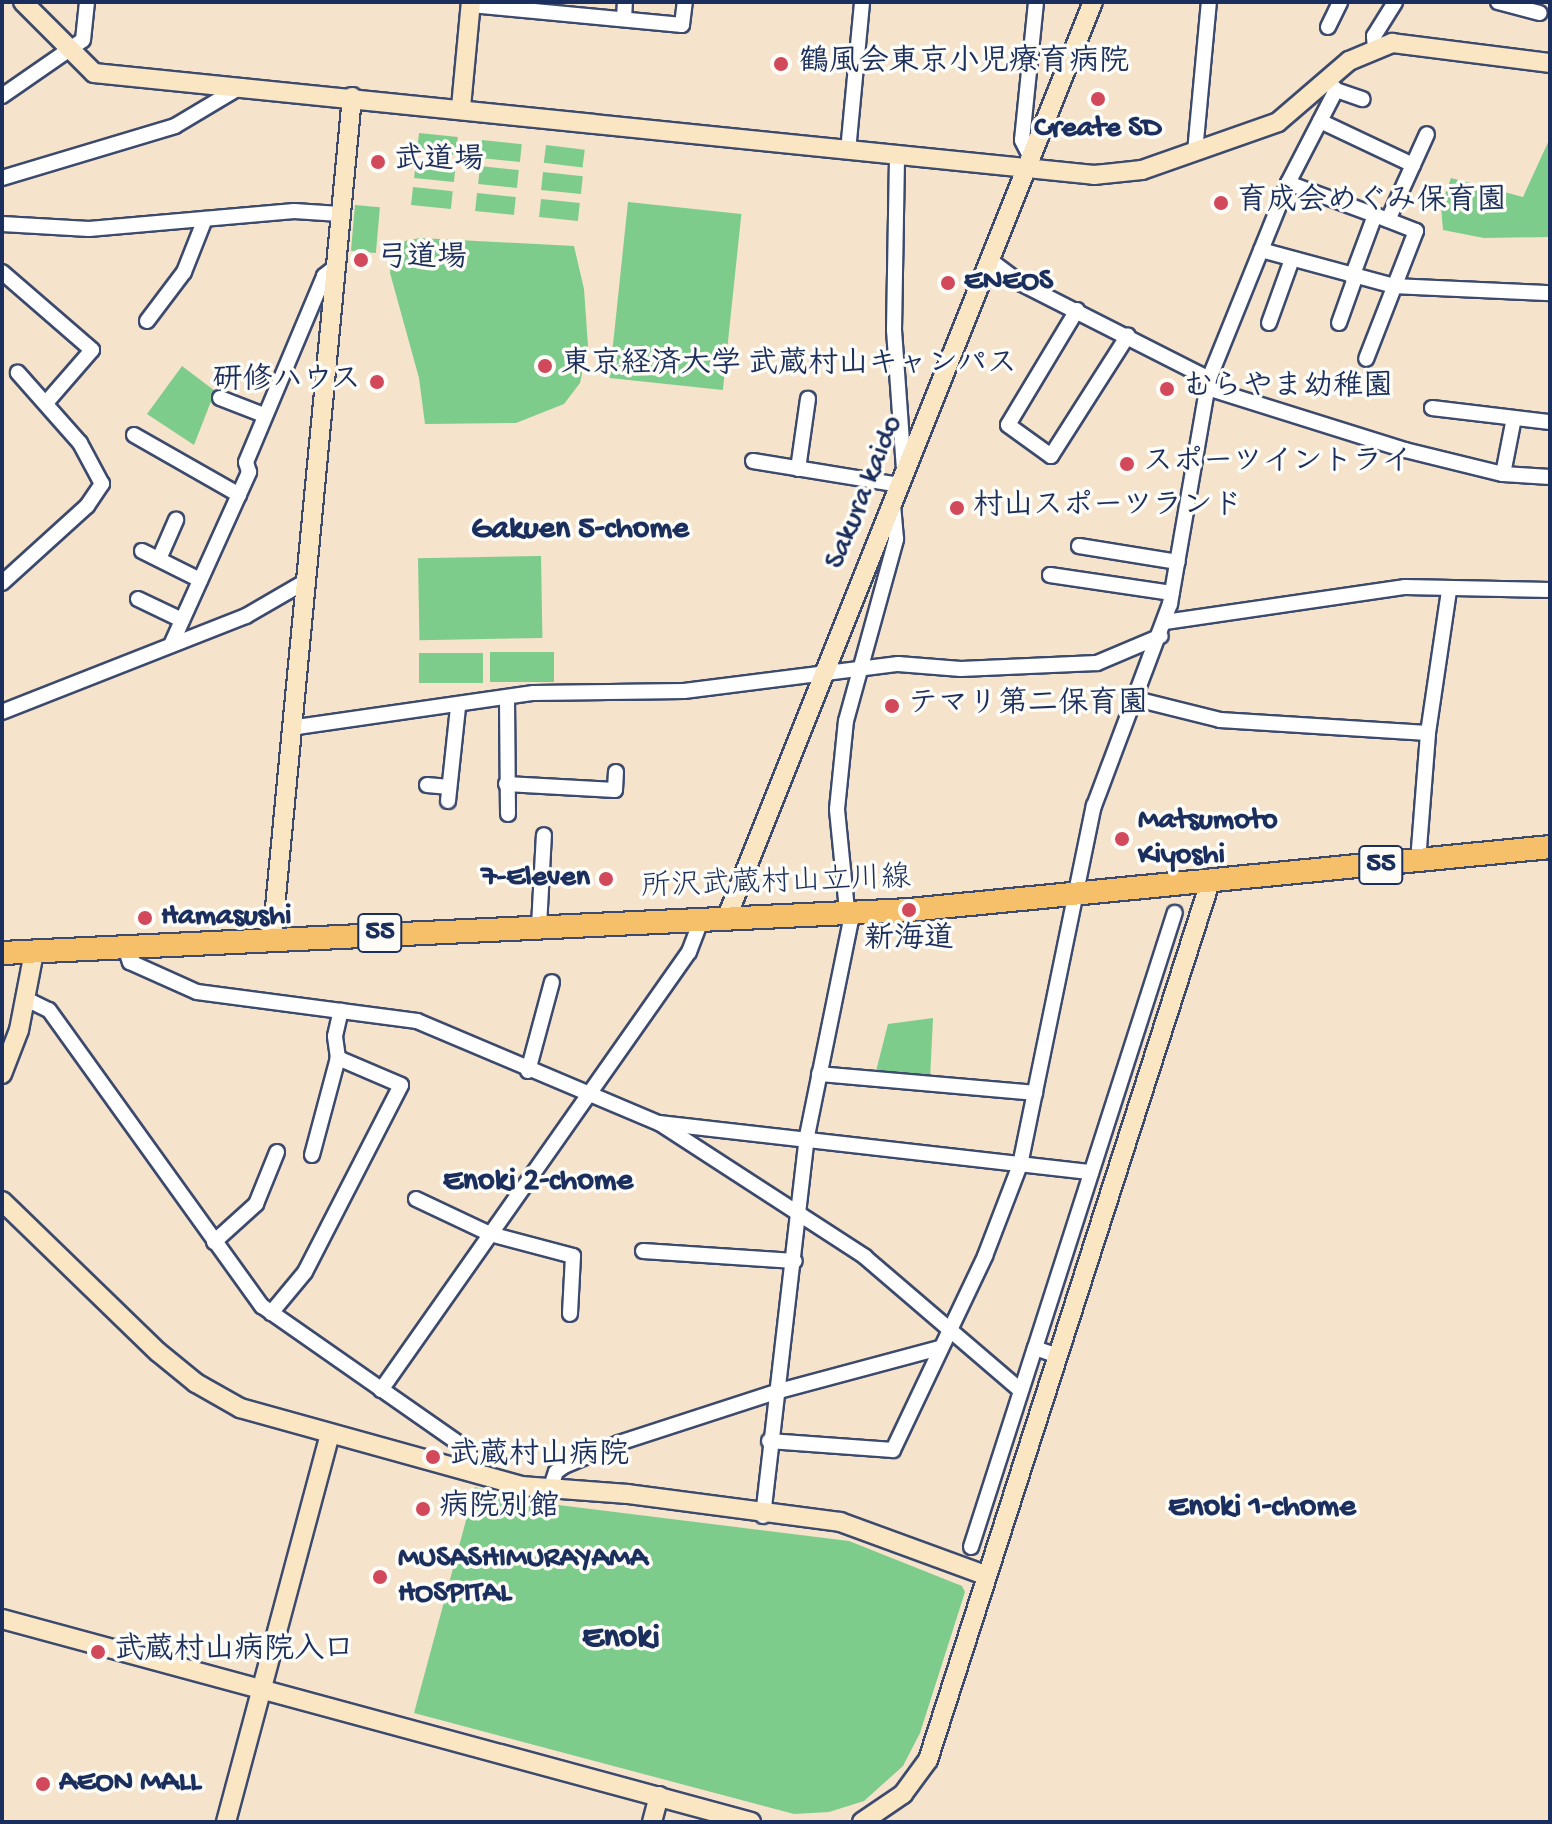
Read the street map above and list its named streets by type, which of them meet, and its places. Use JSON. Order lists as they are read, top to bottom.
{
  "streets": {
    "main road": ["55", "所沢武蔵村山立川線"],
    "street": ["Sakura kaido"]
  },
  "crossings": [
    ["Sakura kaido", "所沢武蔵村山立川線"]
  ],
  "districts": [
    "Gakuen 5-chome",
    "Enoki 2-chome",
    "Enoki 1-chome",
    "Enoki"
  ],
  "places": [
    "鶴風会東京小児療育病院",
    "Create SD",
    "武道場",
    "育成会めぐみ保育園",
    "弓道場",
    "ENEOS",
    "東京経済大学 武蔵村山キャンパス",
    "研修ハウス",
    "むらやま幼稚園",
    "スポーツイントライ",
    "村山スポーツランド",
    "テマリ第二保育園",
    "Matsumoto Kiyoshi",
    "7-Eleven",
    "新海道",
    "Hamasushi",
    "武蔵村山病院",
    "病院別館",
    "MUSASHIMURAYAMA HOSPITAL",
    "武蔵村山病院入口",
    "AEON MALL"
  ]
}
